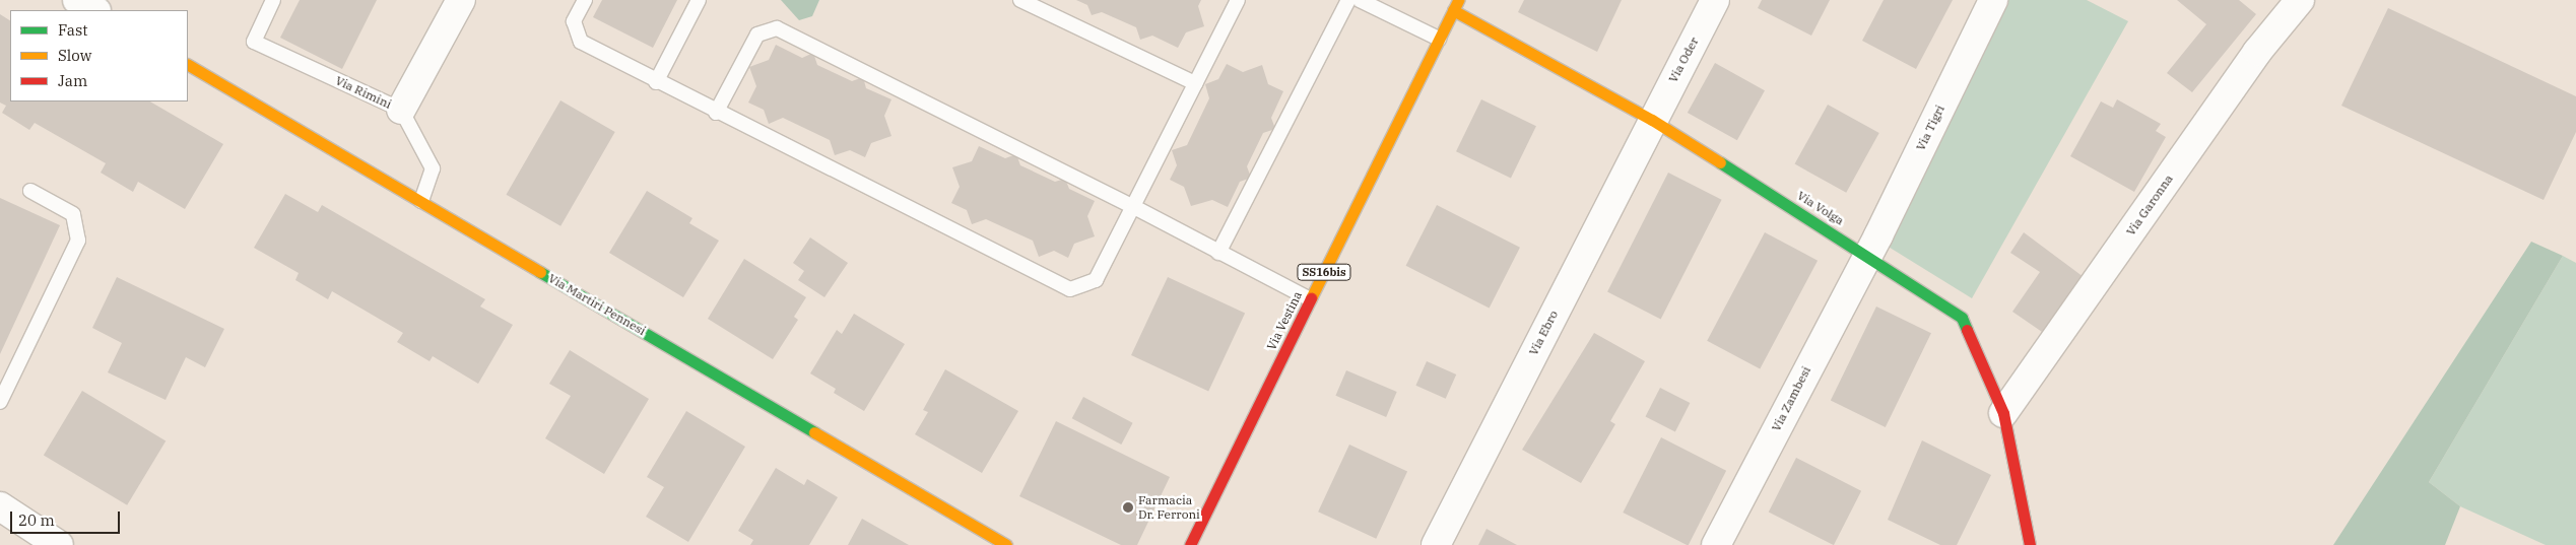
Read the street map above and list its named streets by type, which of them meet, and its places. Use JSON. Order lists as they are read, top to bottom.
{
  "streets": {
    "street": [
      "Via Oder",
      "Via Rimini",
      "Via Tigri",
      "Via Garonna",
      "Via Volga",
      "SS16bis",
      "Via Martiri Pennesi",
      "Via Vestina",
      "Via Ebro",
      "Via Zambesi"
    ]
  },
  "crossings": [
    ["Via Oder", "Via Volga"],
    ["Via Oder", "Via Ebro"],
    ["Via Tigri", "Via Volga"],
    ["Via Tigri", "Via Zambesi"],
    ["Via Garonna", "Via Volga"],
    ["Via Volga", "Via Vestina"],
    ["Via Volga", "Via Ebro"],
    ["Via Volga", "Via Zambesi"]
  ],
  "places": ["Farmacia Dr. Ferroni"],
  "legend": ["Fast", "Slow", "Jam"],
  "scale_bar": "20 m"
}
